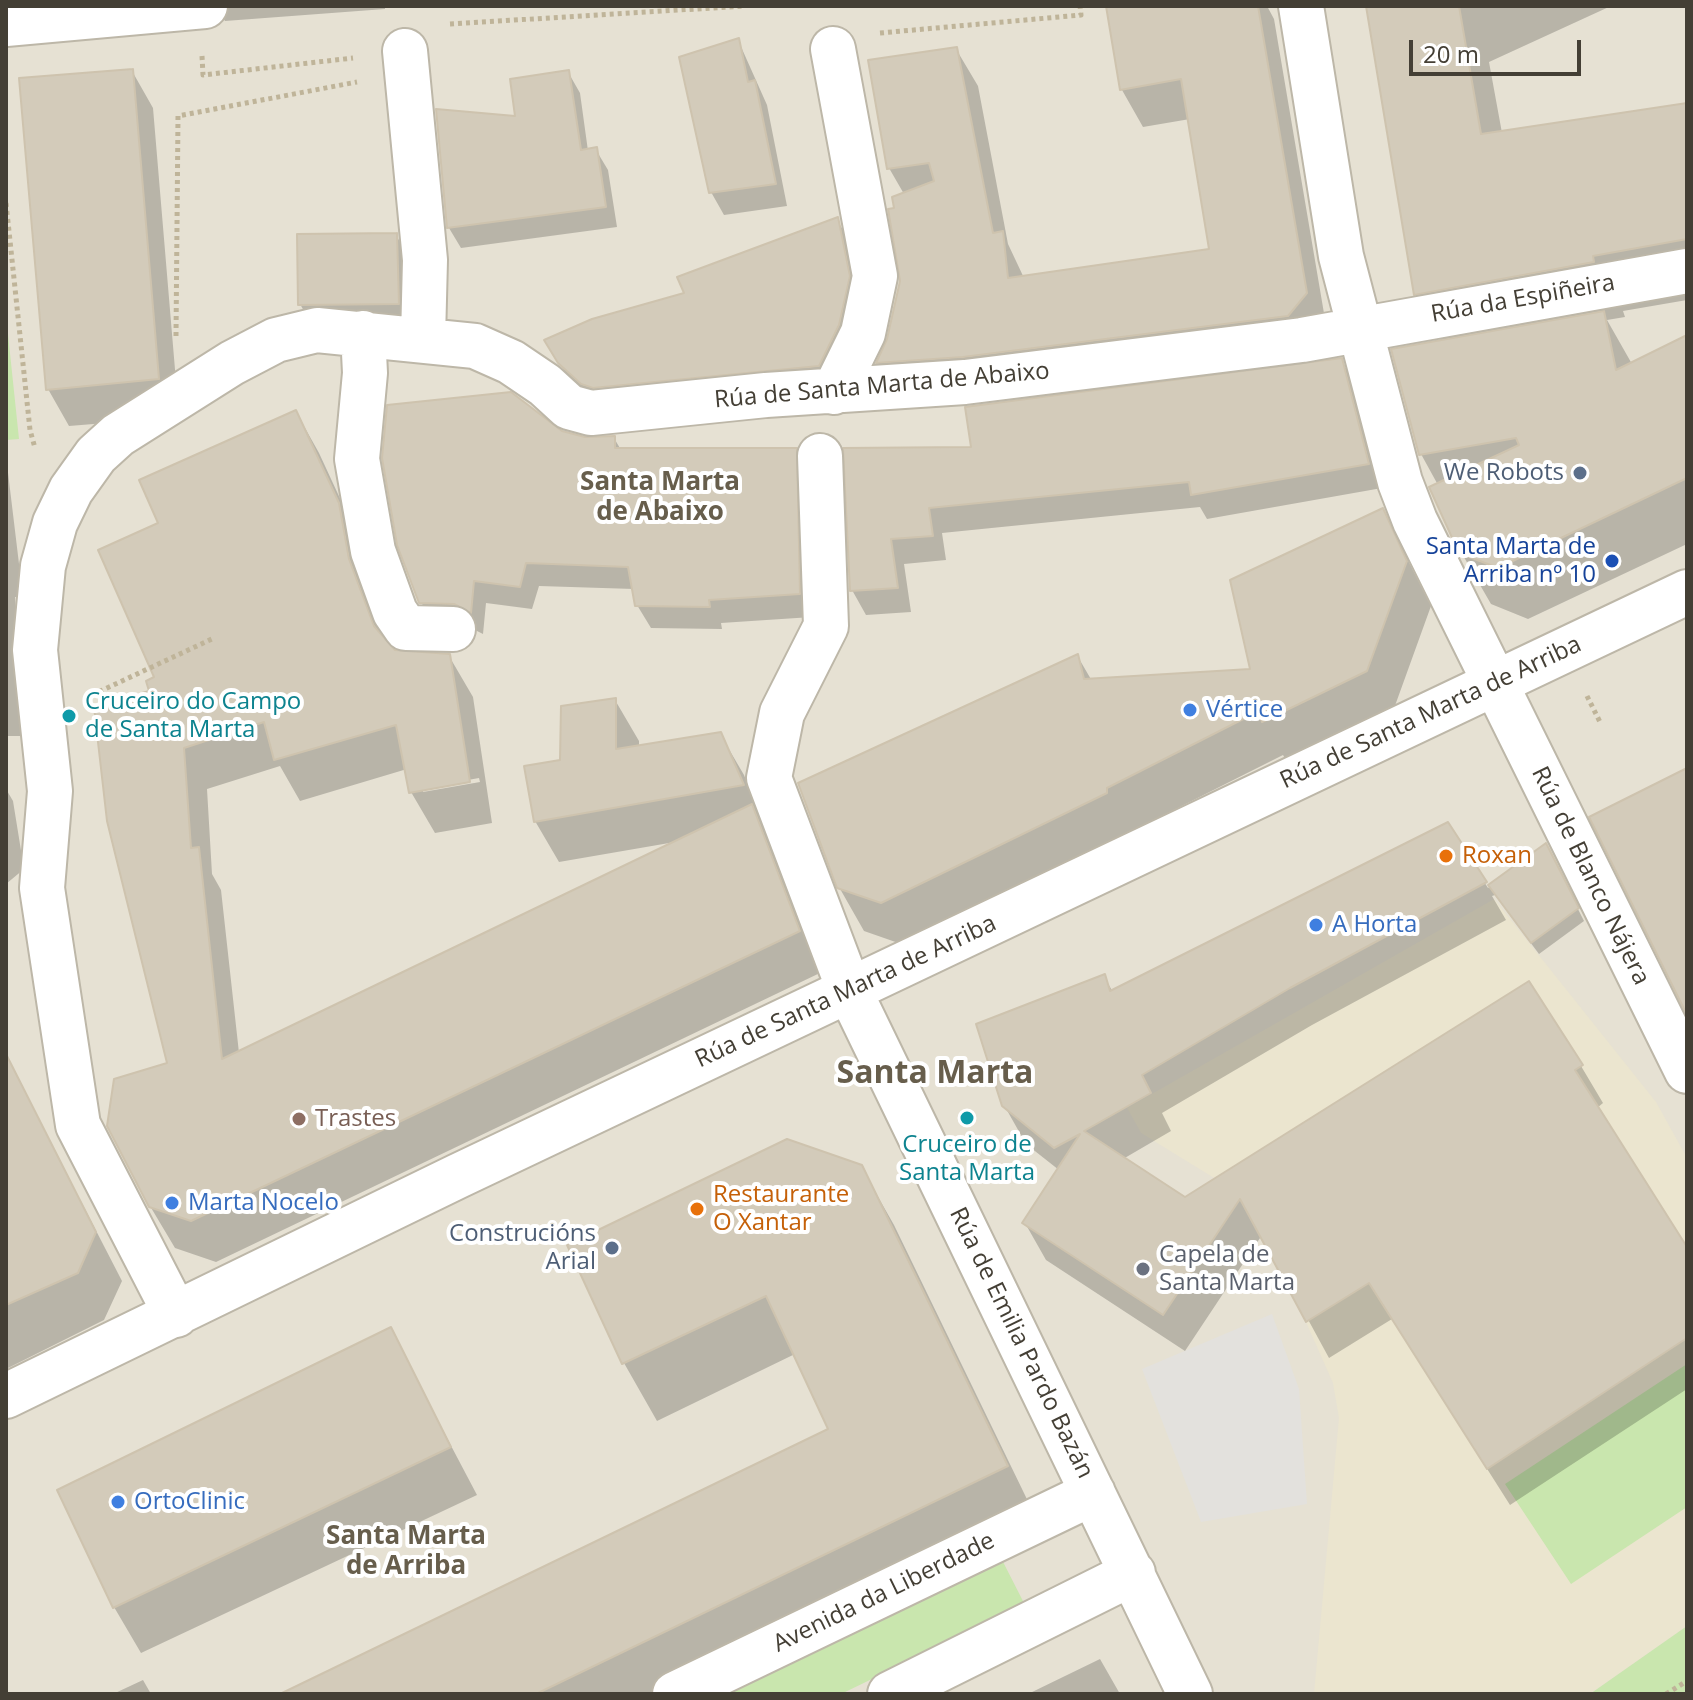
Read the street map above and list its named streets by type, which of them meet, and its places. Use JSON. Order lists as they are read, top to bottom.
{
  "streets": {
    "street": [
      "Rúa da Espiñeira",
      "Rúa de Santa Marta de Abaixo",
      "Rúa de Santa Marta de Arriba",
      "Rúa de Blanco Nájera",
      "Rúa de Emilia Pardo Bazán",
      "Avenida da Liberdade"
    ]
  },
  "crossings": [
    ["Rúa da Espiñeira", "Rúa de Santa Marta de Abaixo"],
    ["Rúa da Espiñeira", "Rúa de Blanco Nájera"],
    ["Rúa de Santa Marta de Abaixo", "Rúa de Santa Marta de Arriba"],
    ["Rúa de Santa Marta de Abaixo", "Rúa de Blanco Nájera"],
    ["Rúa de Santa Marta de Arriba", "Rúa de Blanco Nájera"],
    ["Rúa de Santa Marta de Arriba", "Rúa de Emilia Pardo Bazán"],
    ["Rúa de Emilia Pardo Bazán", "Avenida da Liberdade"]
  ],
  "districts": ["Santa Marta de Abaixo", "Santa Marta", "Santa Marta de Arriba"],
  "places": [
    "We Robots",
    "Santa Marta de Arriba nº 10",
    "Vértice",
    "Cruceiro do Campo de Santa Marta",
    "Roxan",
    "A Horta",
    "Cruceiro de Santa Marta",
    "Trastes",
    "Marta Nocelo",
    "Restaurante O Xantar",
    "Construcións Arial",
    "Capela de Santa Marta",
    "OrtoClinic"
  ],
  "scale_bar": "20 m"
}
